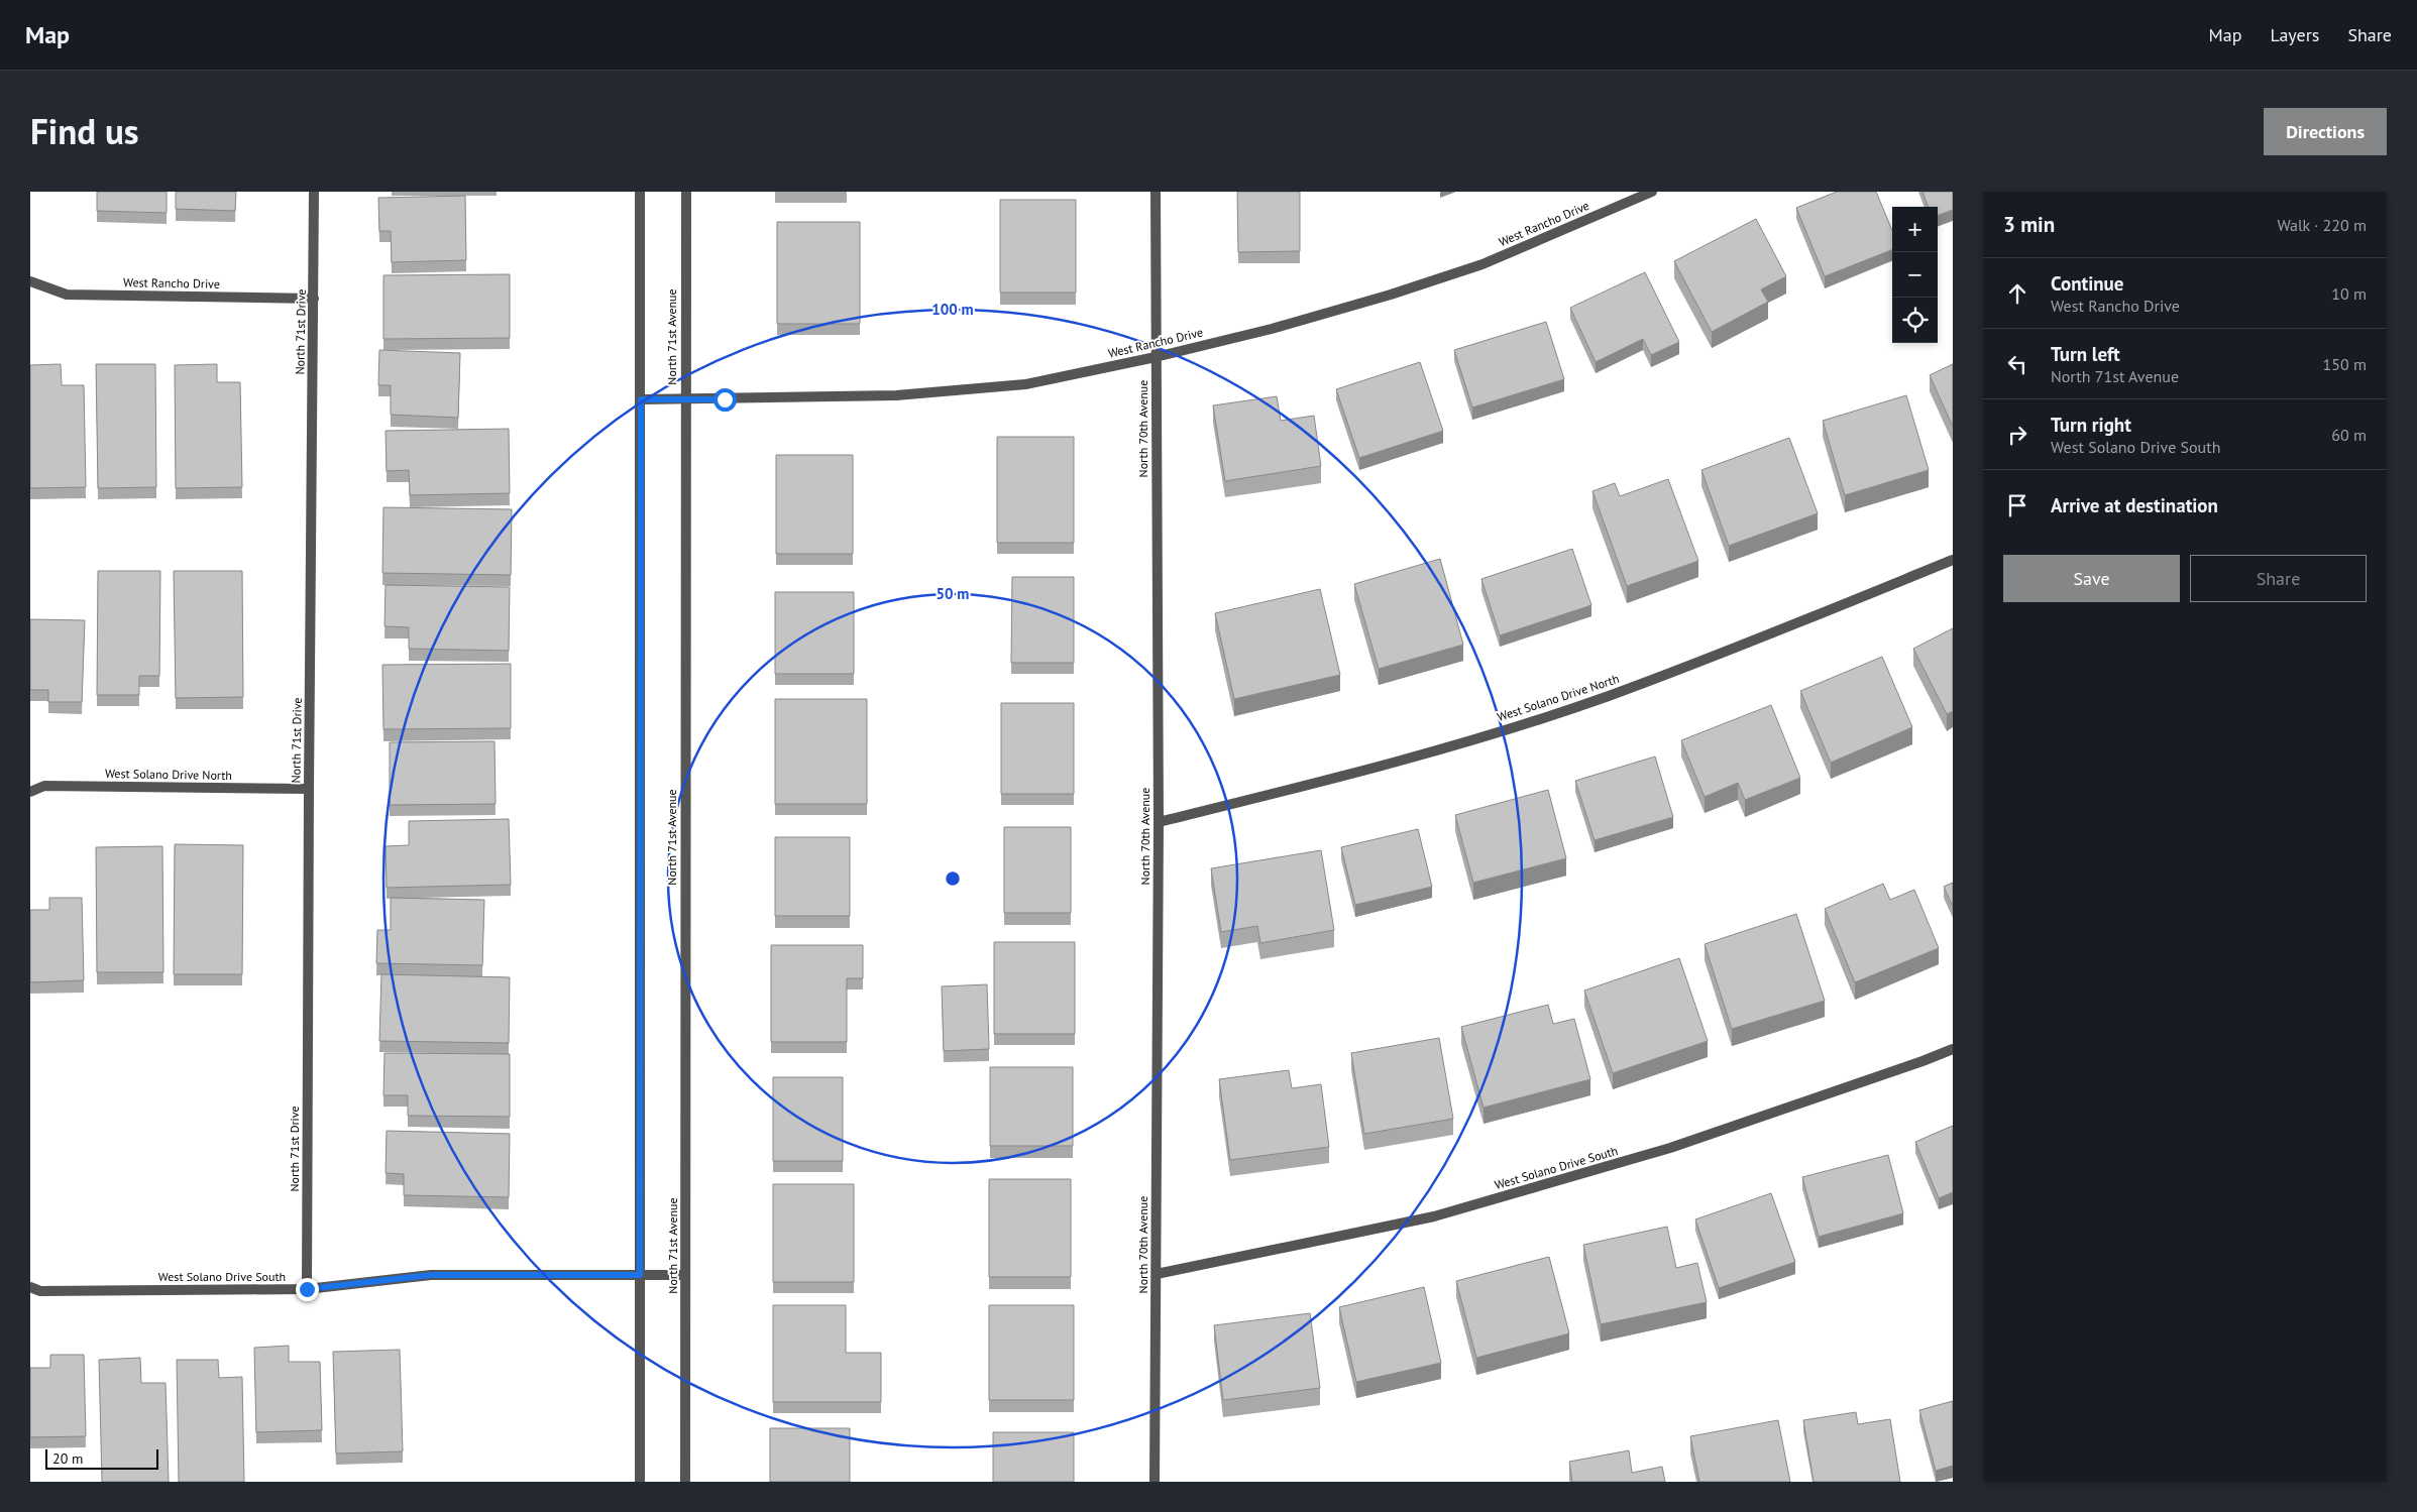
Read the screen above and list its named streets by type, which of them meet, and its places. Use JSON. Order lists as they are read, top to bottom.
{
  "streets": {
    "street": [
      "West Rancho Drive",
      "North 71st Drive",
      "North 71st Avenue",
      "North 70th Avenue",
      "West Solano Drive North",
      "West Solano Drive South"
    ]
  },
  "crossings": [
    ["West Rancho Drive", "North 71st Drive"],
    ["West Rancho Drive", "North 71st Avenue"],
    ["West Rancho Drive", "North 70th Avenue"],
    ["North 71st Drive", "West Solano Drive North"],
    ["North 71st Drive", "West Solano Drive South"],
    ["North 71st Avenue", "West Solano Drive South"],
    ["North 70th Avenue", "West Solano Drive North"],
    ["North 70th Avenue", "West Solano Drive South"]
  ],
  "scale_bar": "20 m",
  "page": {
    "header": "Map",
    "nav": ["Map", "Layers", "Share"],
    "title": "Find us",
    "buttons": [
      "Directions",
      ["Save", "Share"]
    ],
    "heading": ["3 min", "Walk · 220 m"],
    "map_buttons": ["+", "−"],
    "list": [
      ["Continue", "West Rancho Drive", "10 m"],
      ["Turn left", "North 71st Avenue", "150 m"],
      ["Turn right", "West Solano Drive South", "60 m"],
      "Arrive at destination"
    ],
    "scale": "20 m"
  },
  "rings": ["100 m", "50 m"]
}
